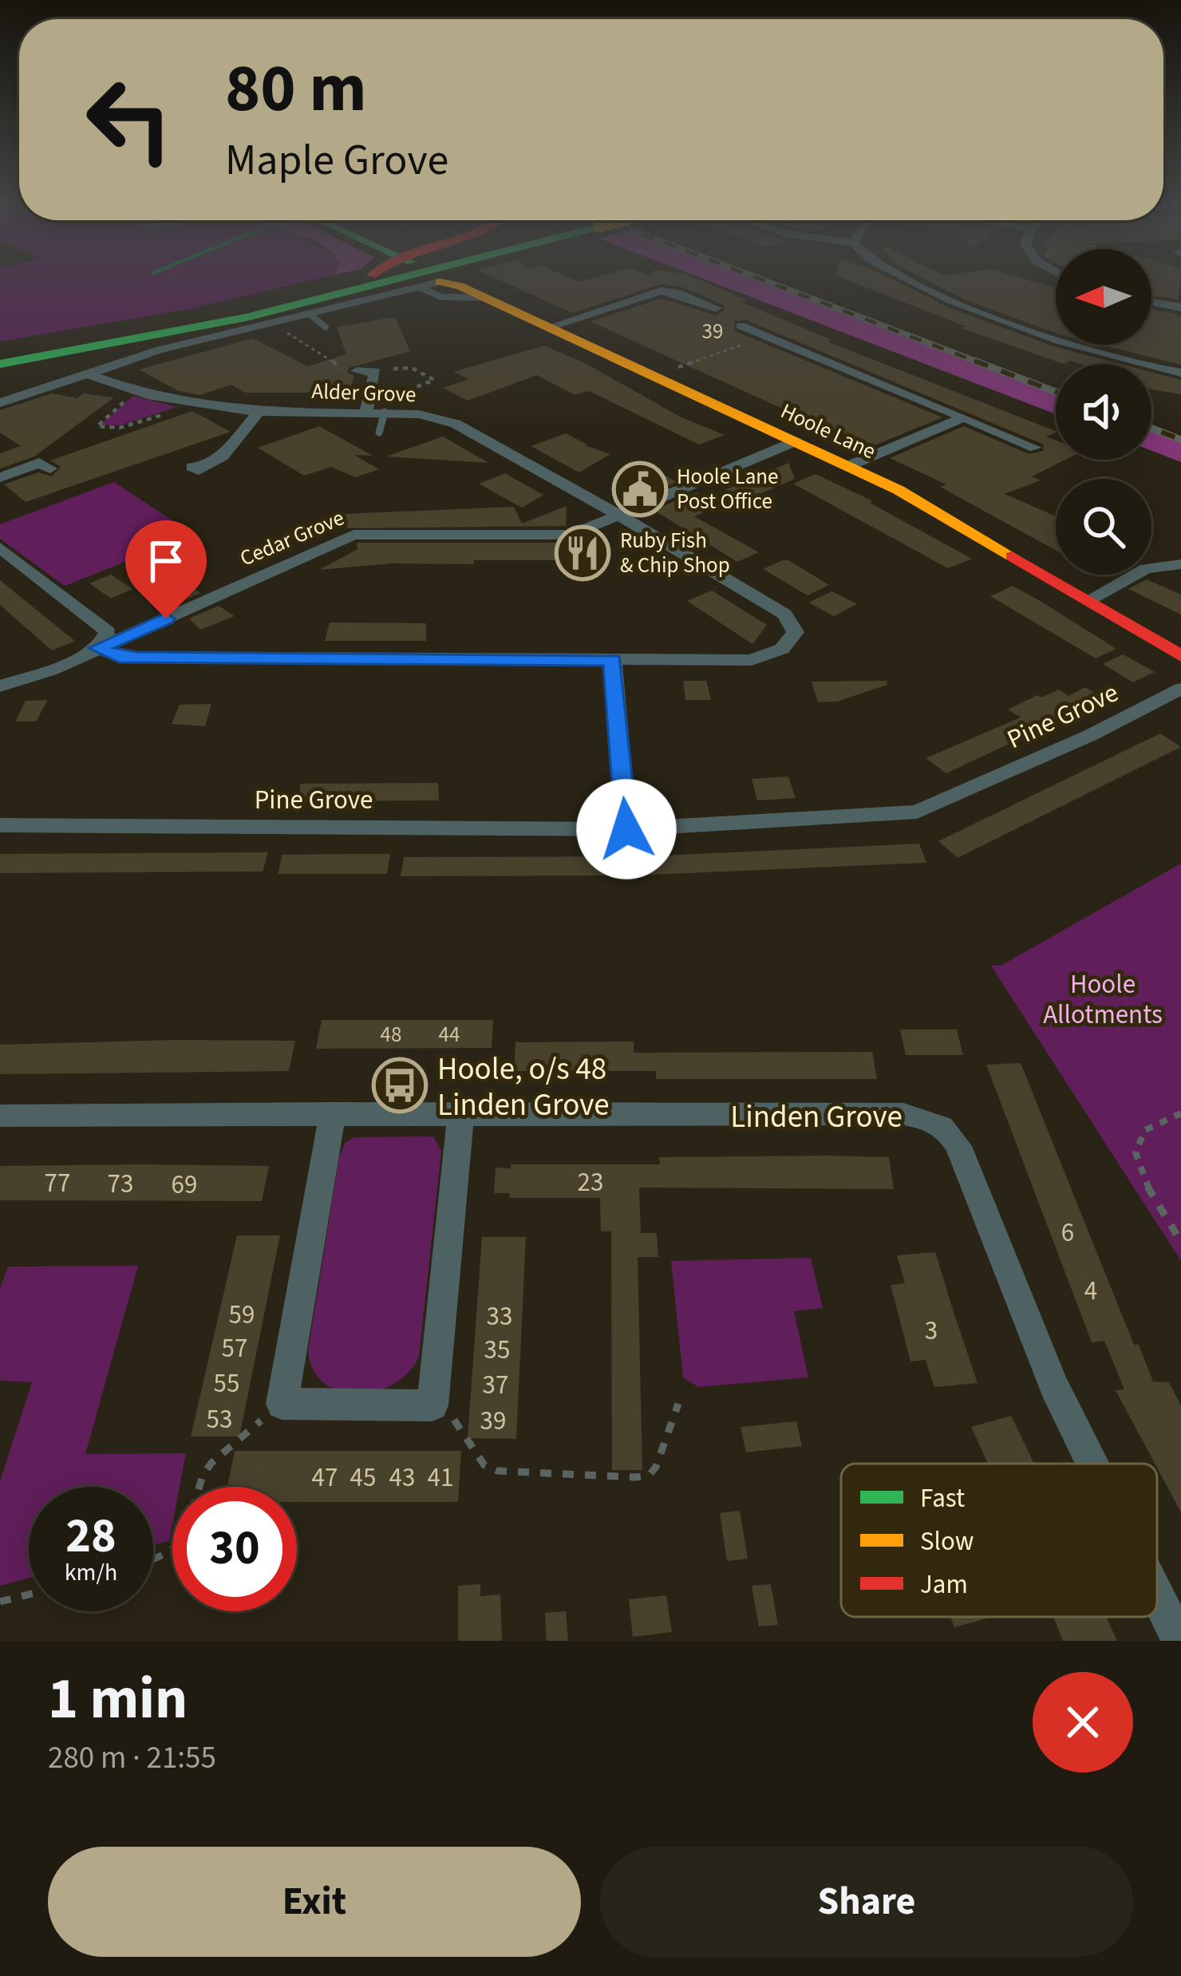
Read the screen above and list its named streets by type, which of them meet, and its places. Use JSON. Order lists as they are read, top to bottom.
{
  "streets": {
    "main road": ["Hoole Lane"],
    "street": [
      "Alder Grove",
      "Cedar Grove",
      "Pine Grove",
      "Linden Grove"
    ]
  },
  "crossings": [
    ["Alder Grove", "Cedar Grove"],
    ["Hoole Lane", "Cedar Grove"]
  ],
  "parks": ["Hoole Allotments"],
  "places": {
    "public building": ["Hoole Lane Post Office"],
    "restaurant": ["Ruby Fish & Chip Shop"],
    "bus stop": ["Hoole, o/s 48 Linden Grove"]
  },
  "house_numbers": [
    "39",
    "48",
    "44",
    "23",
    "77",
    "73",
    "69",
    "6",
    "4",
    "59",
    "33",
    "3",
    "57",
    "35",
    "55",
    "37",
    "53",
    "39",
    "47",
    "45",
    "43",
    "41"
  ],
  "legend": ["Fast", "Slow", "Jam"],
  "north": "left",
  "page": {
    "turn": ["80 m", "Maple Grove"],
    "speed": "28 km/h",
    "limit": "30",
    "heading": ["1 min", "280 m · 21:55"],
    "buttons": ["Exit", "Share"]
  }
}
